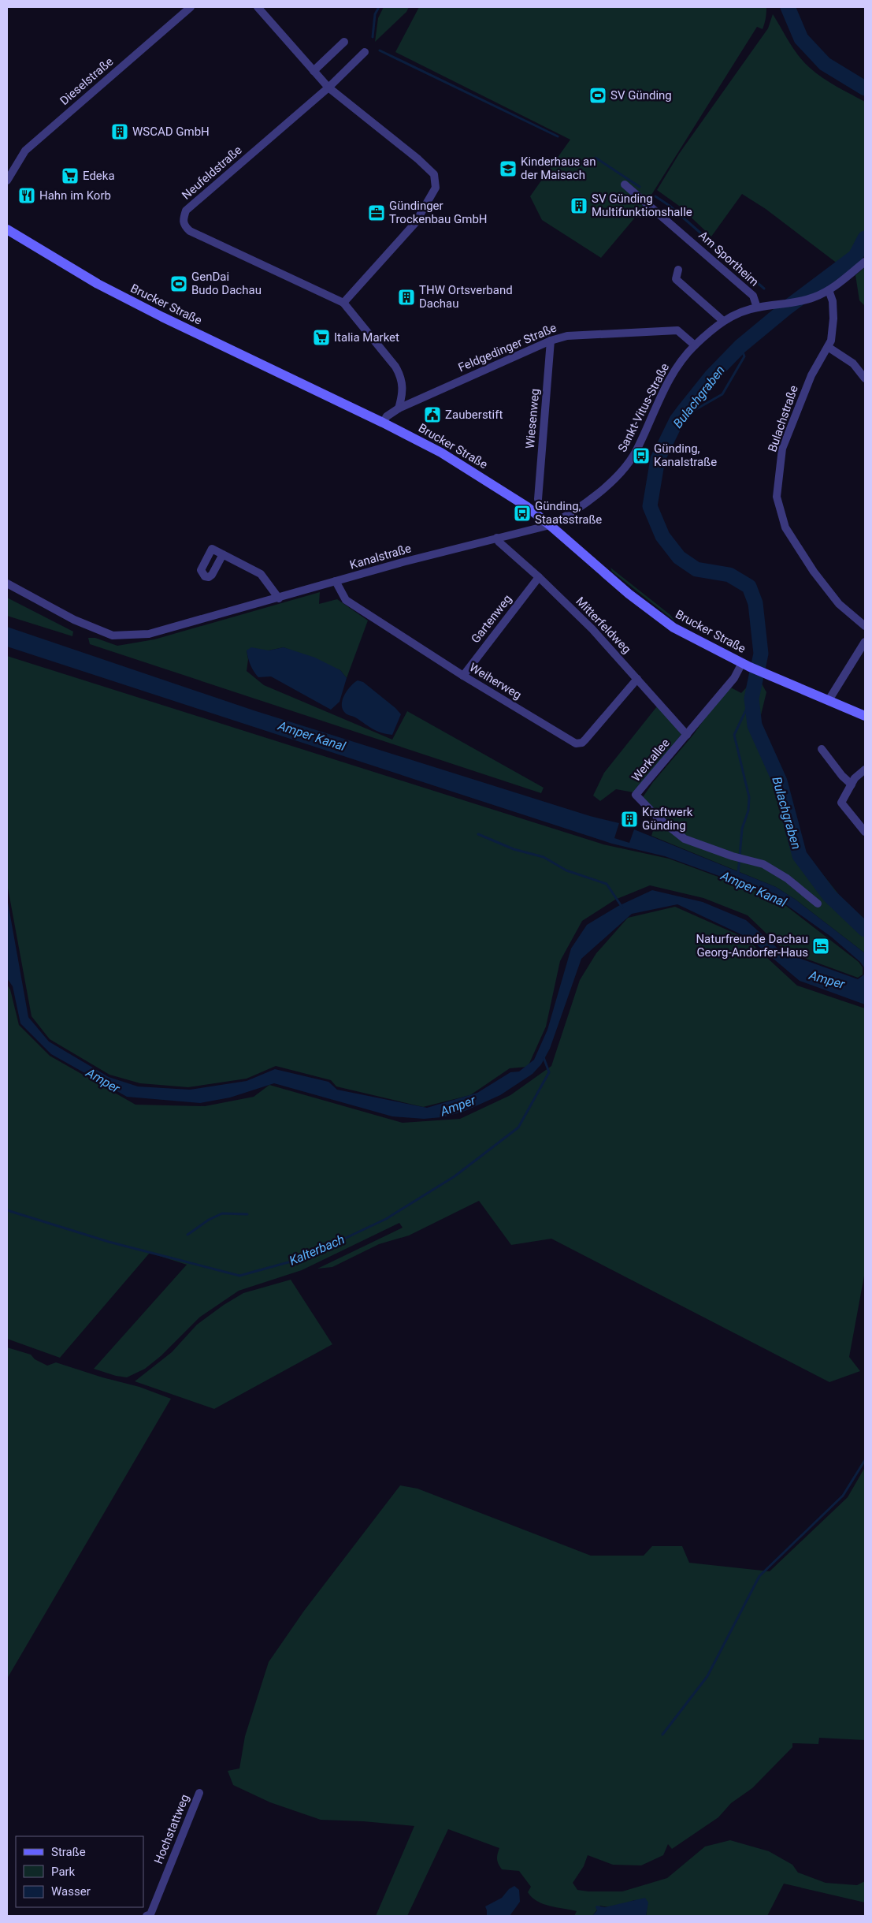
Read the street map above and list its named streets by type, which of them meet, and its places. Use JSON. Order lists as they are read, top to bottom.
{
  "streets": {
    "main road": ["Brucker Straße"],
    "street": [
      "Dieselstraße",
      "Neufeldstraße",
      "Am Sportheim",
      "Feldgedinger Straße",
      "Sankt-Vitus-Straße",
      "Wiesenweg",
      "Bulachstraße",
      "Kanalstraße",
      "Gartenweg",
      "Mitterfeldweg",
      "Weiherweg",
      "Werkallee",
      "Hochstattweg"
    ]
  },
  "crossings": [
    ["Neufeldstraße", "Feldgedinger Straße"],
    ["Am Sportheim", "Sankt-Vitus-Straße"],
    ["Brucker Straße", "Feldgedinger Straße"],
    ["Brucker Straße", "Sankt-Vitus-Straße"],
    ["Brucker Straße", "Kanalstraße"],
    ["Brucker Straße", "Werkallee"],
    ["Feldgedinger Straße", "Sankt-Vitus-Straße"],
    ["Feldgedinger Straße", "Wiesenweg"],
    ["Sankt-Vitus-Straße", "Bulachstraße"],
    ["Sankt-Vitus-Straße", "Kanalstraße"],
    ["Kanalstraße", "Mitterfeldweg"],
    ["Kanalstraße", "Weiherweg"],
    ["Gartenweg", "Mitterfeldweg"],
    ["Gartenweg", "Weiherweg"],
    ["Mitterfeldweg", "Weiherweg"],
    ["Mitterfeldweg", "Werkallee"]
  ],
  "water": [
    "Bulachgraben",
    "Amper Kanal",
    "Amper",
    "Kalterbach"
  ],
  "places": {
    "sports": ["SV Günding", "GenDai Budo Dachau"],
    "building": [
      "WSCAD GmbH",
      "SV Günding Multifunktionshalle",
      "THW Ortsverband Dachau",
      "Kraftwerk Günding"
    ],
    "school or university": ["Kinderhaus an der Maisach"],
    "supermarket": ["Edeka", "Italia Market"],
    "restaurant": ["Hahn im Korb"],
    "office": ["Gündinger Trockenbau GmbH"],
    "public building": ["Zauberstift"],
    "bus stop": ["Günding, Kanalstraße", "Günding, Staatsstraße"],
    "hotel": ["Naturfreunde Dachau Georg-Andorfer-Haus"]
  },
  "legend": ["Straße", "Park", "Wasser"]
}
